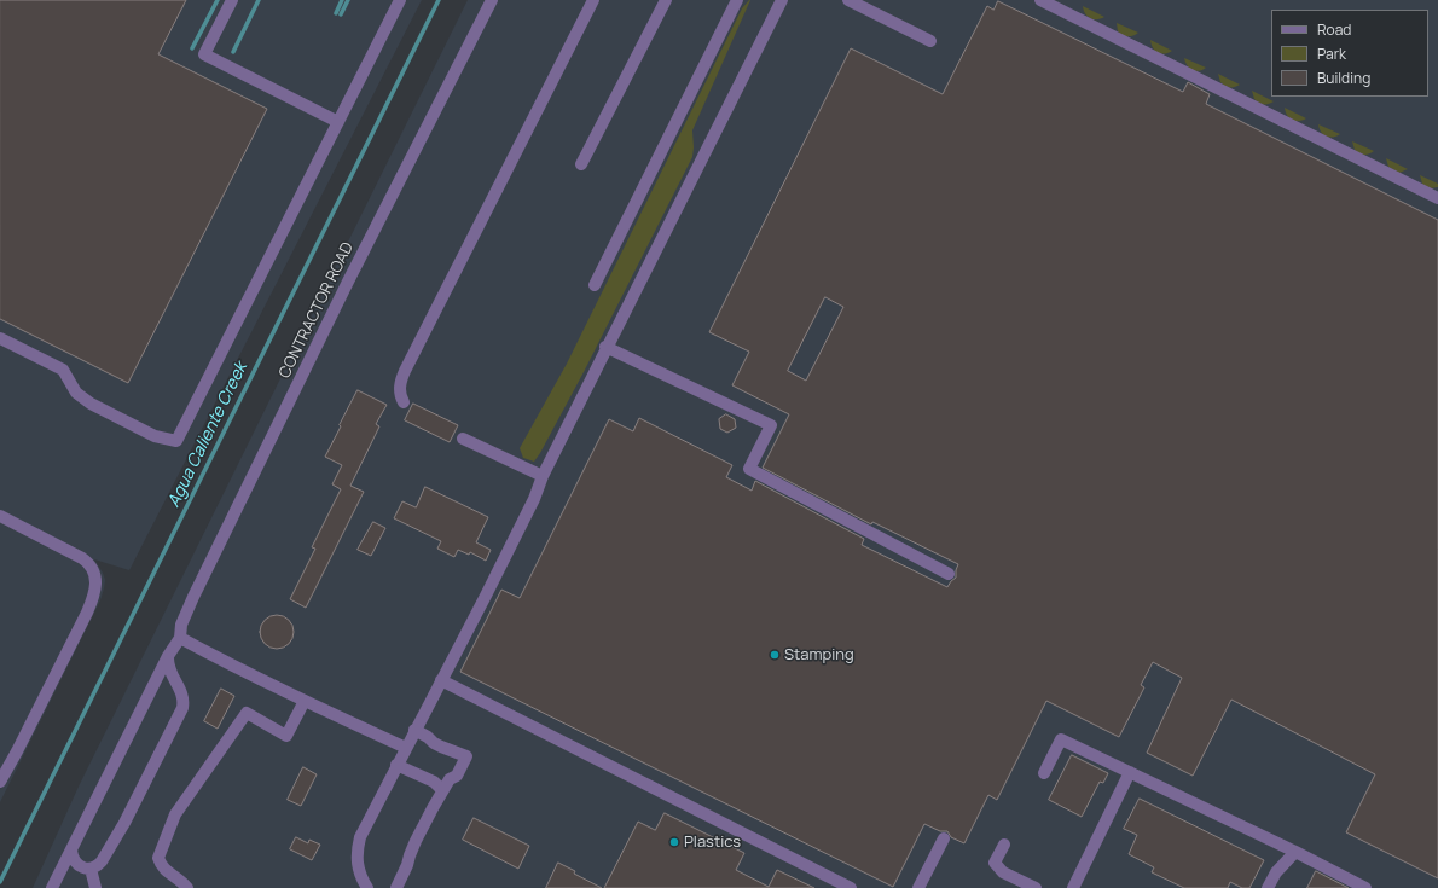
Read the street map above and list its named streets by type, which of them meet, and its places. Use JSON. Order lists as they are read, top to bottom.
{
  "streets": {
    "lane": ["CONTRACTOR ROAD"]
  },
  "water": ["Agua Caliente Creek"],
  "places": ["Stamping", "Plastics"],
  "legend": ["Road", "Park", "Building"]
}
